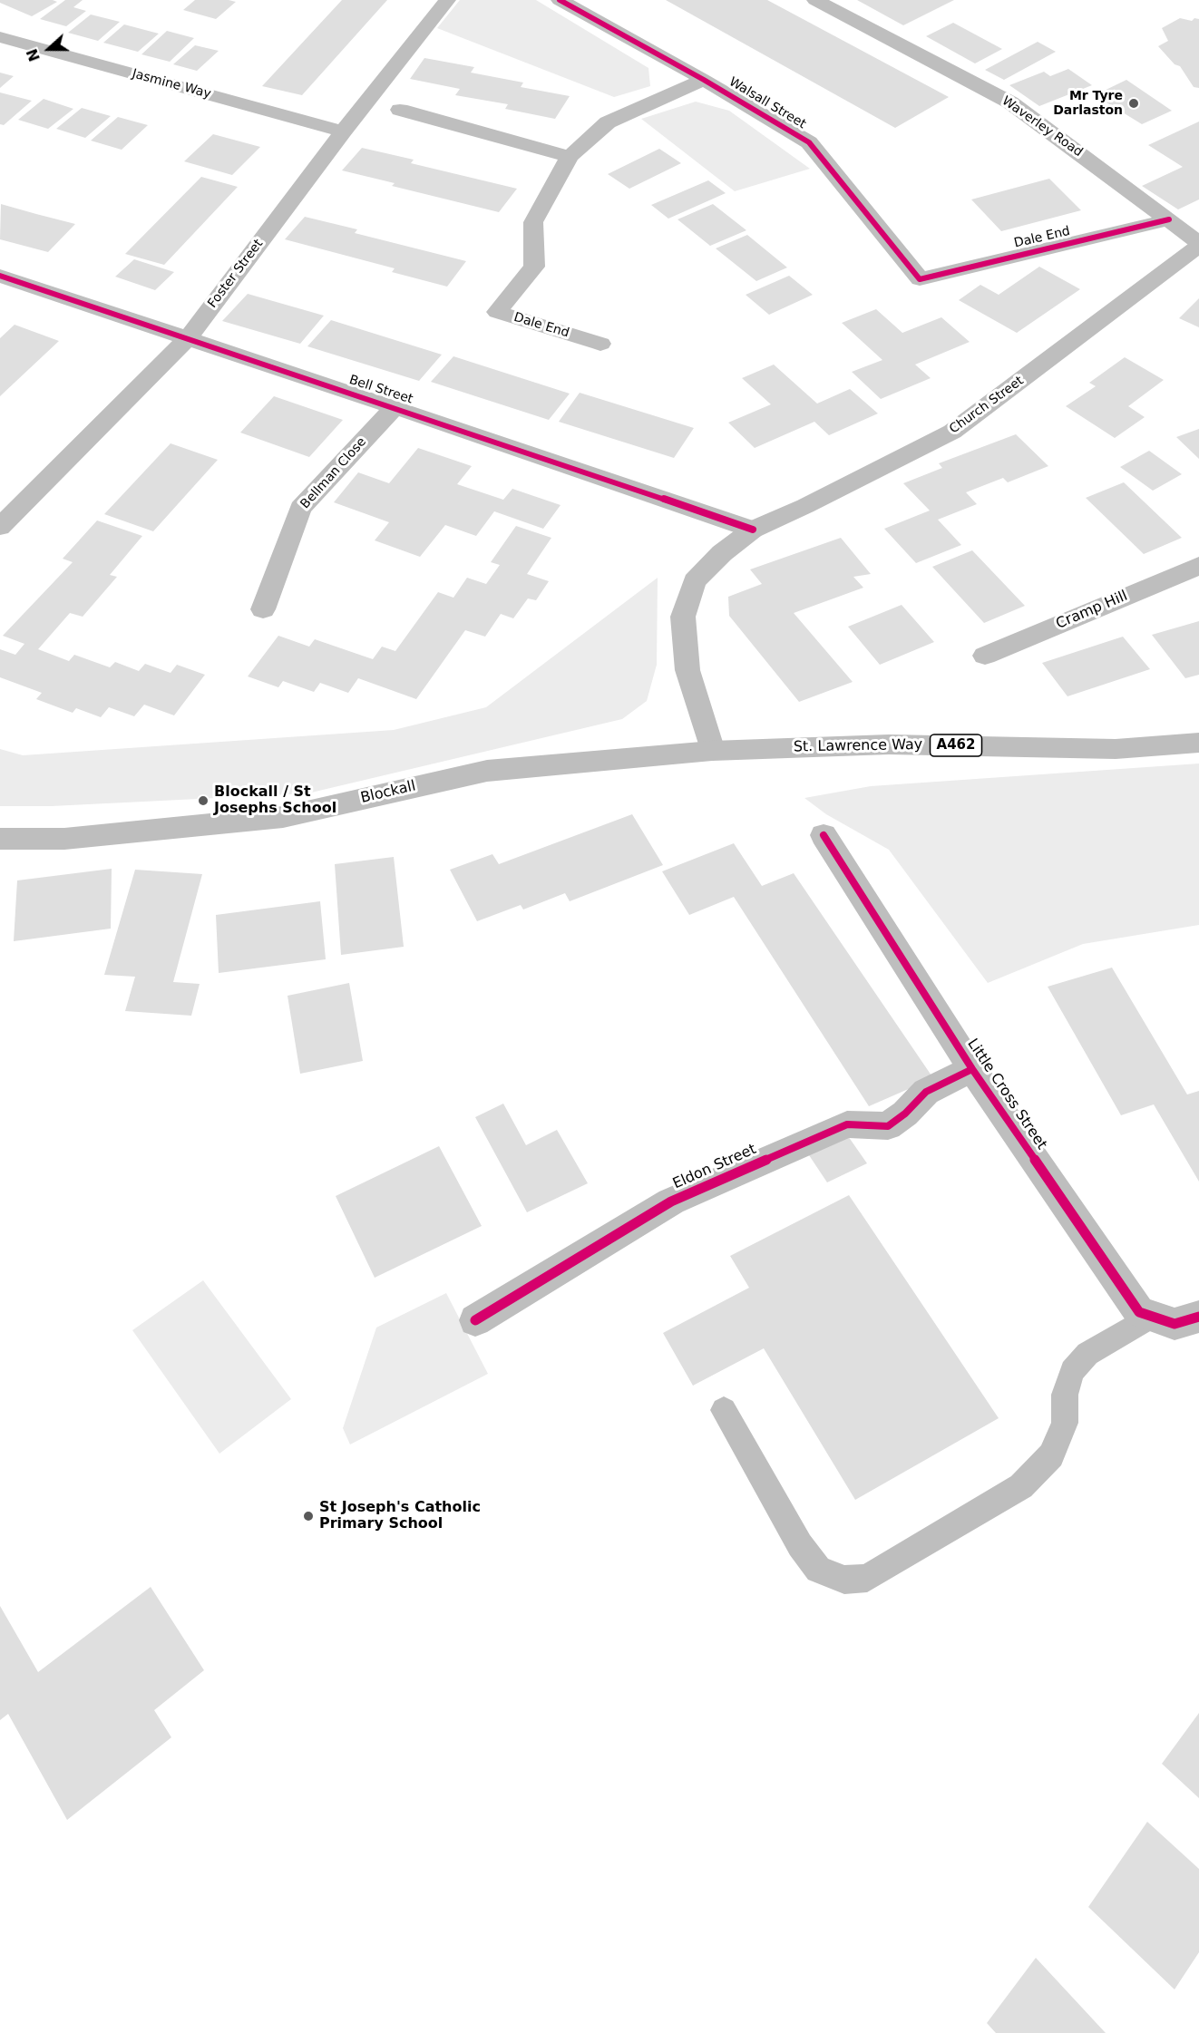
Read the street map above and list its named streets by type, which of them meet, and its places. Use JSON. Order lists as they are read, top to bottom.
{
  "streets": {
    "street": [
      "Jasmine Way",
      "Walsall Street",
      "Waverley Road",
      "Dale End",
      "Foster Street",
      "Bell Street",
      "Church Street",
      "Bellman Close",
      "Cramp Hill",
      "A462",
      "St. Lawrence Way",
      "Blockall",
      "Little Cross Street",
      "Eldon Street"
    ]
  },
  "crossings": [
    ["Jasmine Way", "Foster Street"],
    ["Walsall Street", "Dale End"],
    ["Waverley Road", "Dale End"],
    ["Waverley Road", "Church Street"],
    ["Foster Street", "Bell Street"],
    ["Bell Street", "Church Street"],
    ["Bell Street", "Bellman Close"],
    ["Church Street", "St. Lawrence Way"],
    ["Church Street", "Blockall"],
    ["St. Lawrence Way", "Blockall"],
    ["Little Cross Street", "Eldon Street"]
  ],
  "places": ["Mr Tyre Darlaston", "Blockall / St Josephs School", "St Joseph's Catholic Primary School"],
  "north": "left"
}
